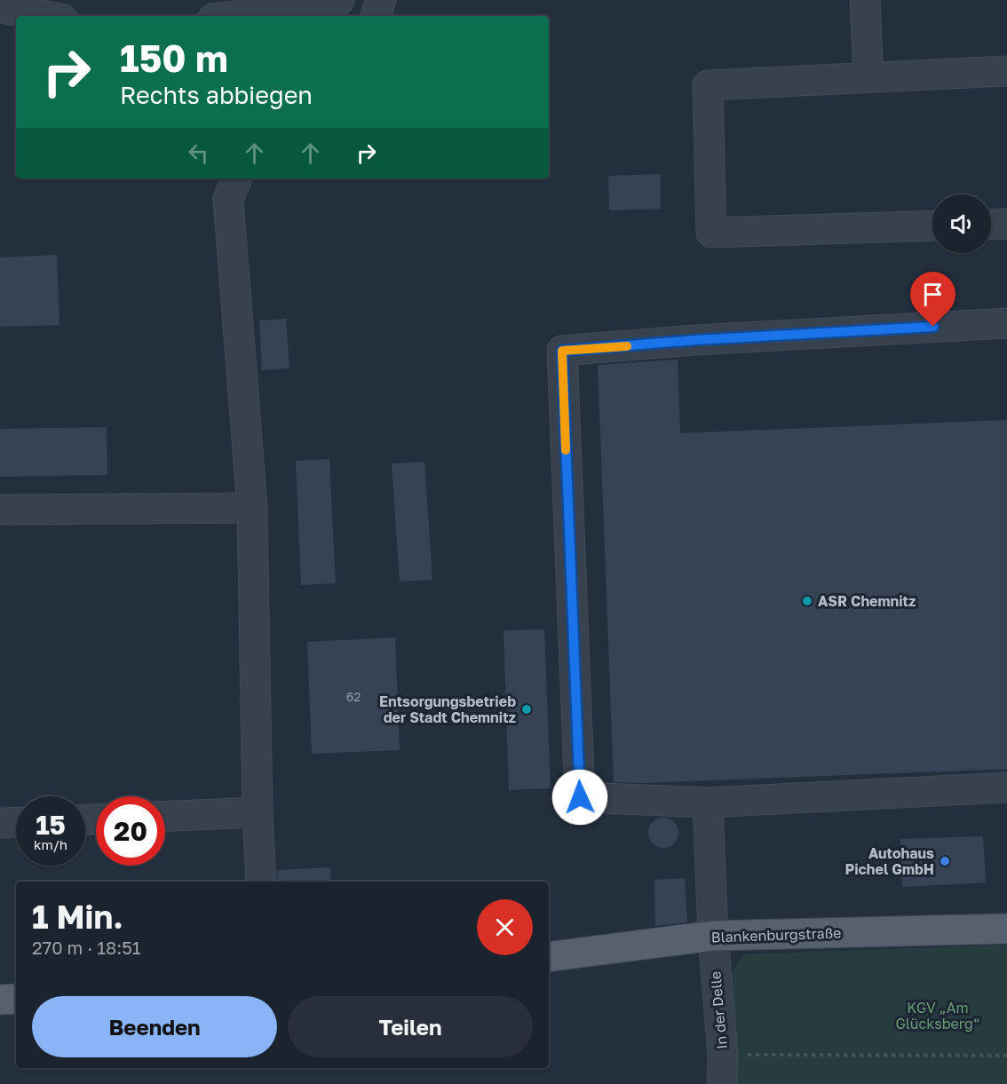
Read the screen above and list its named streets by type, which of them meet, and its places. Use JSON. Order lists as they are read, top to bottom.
{
  "streets": {
    "main road": ["Blankenburgstraße"],
    "street": ["In der Delle"]
  },
  "crossings": [
    ["Blankenburgstraße", "In der Delle"]
  ],
  "parks": ["KGV „Am Glücksberg“"],
  "places": ["ASR Chemnitz", "Entsorgungsbetrieb der Stadt Chemnitz", "Autohaus Pichel GmbH"],
  "house_numbers": ["62"],
  "page": {
    "turn": ["150 m", "Rechts abbiegen"],
    "speed": "15 km/h",
    "limit": "20",
    "heading": ["1 Min.", "270 m · 18:51"],
    "buttons": ["Beenden", "Teilen"]
  }
}
